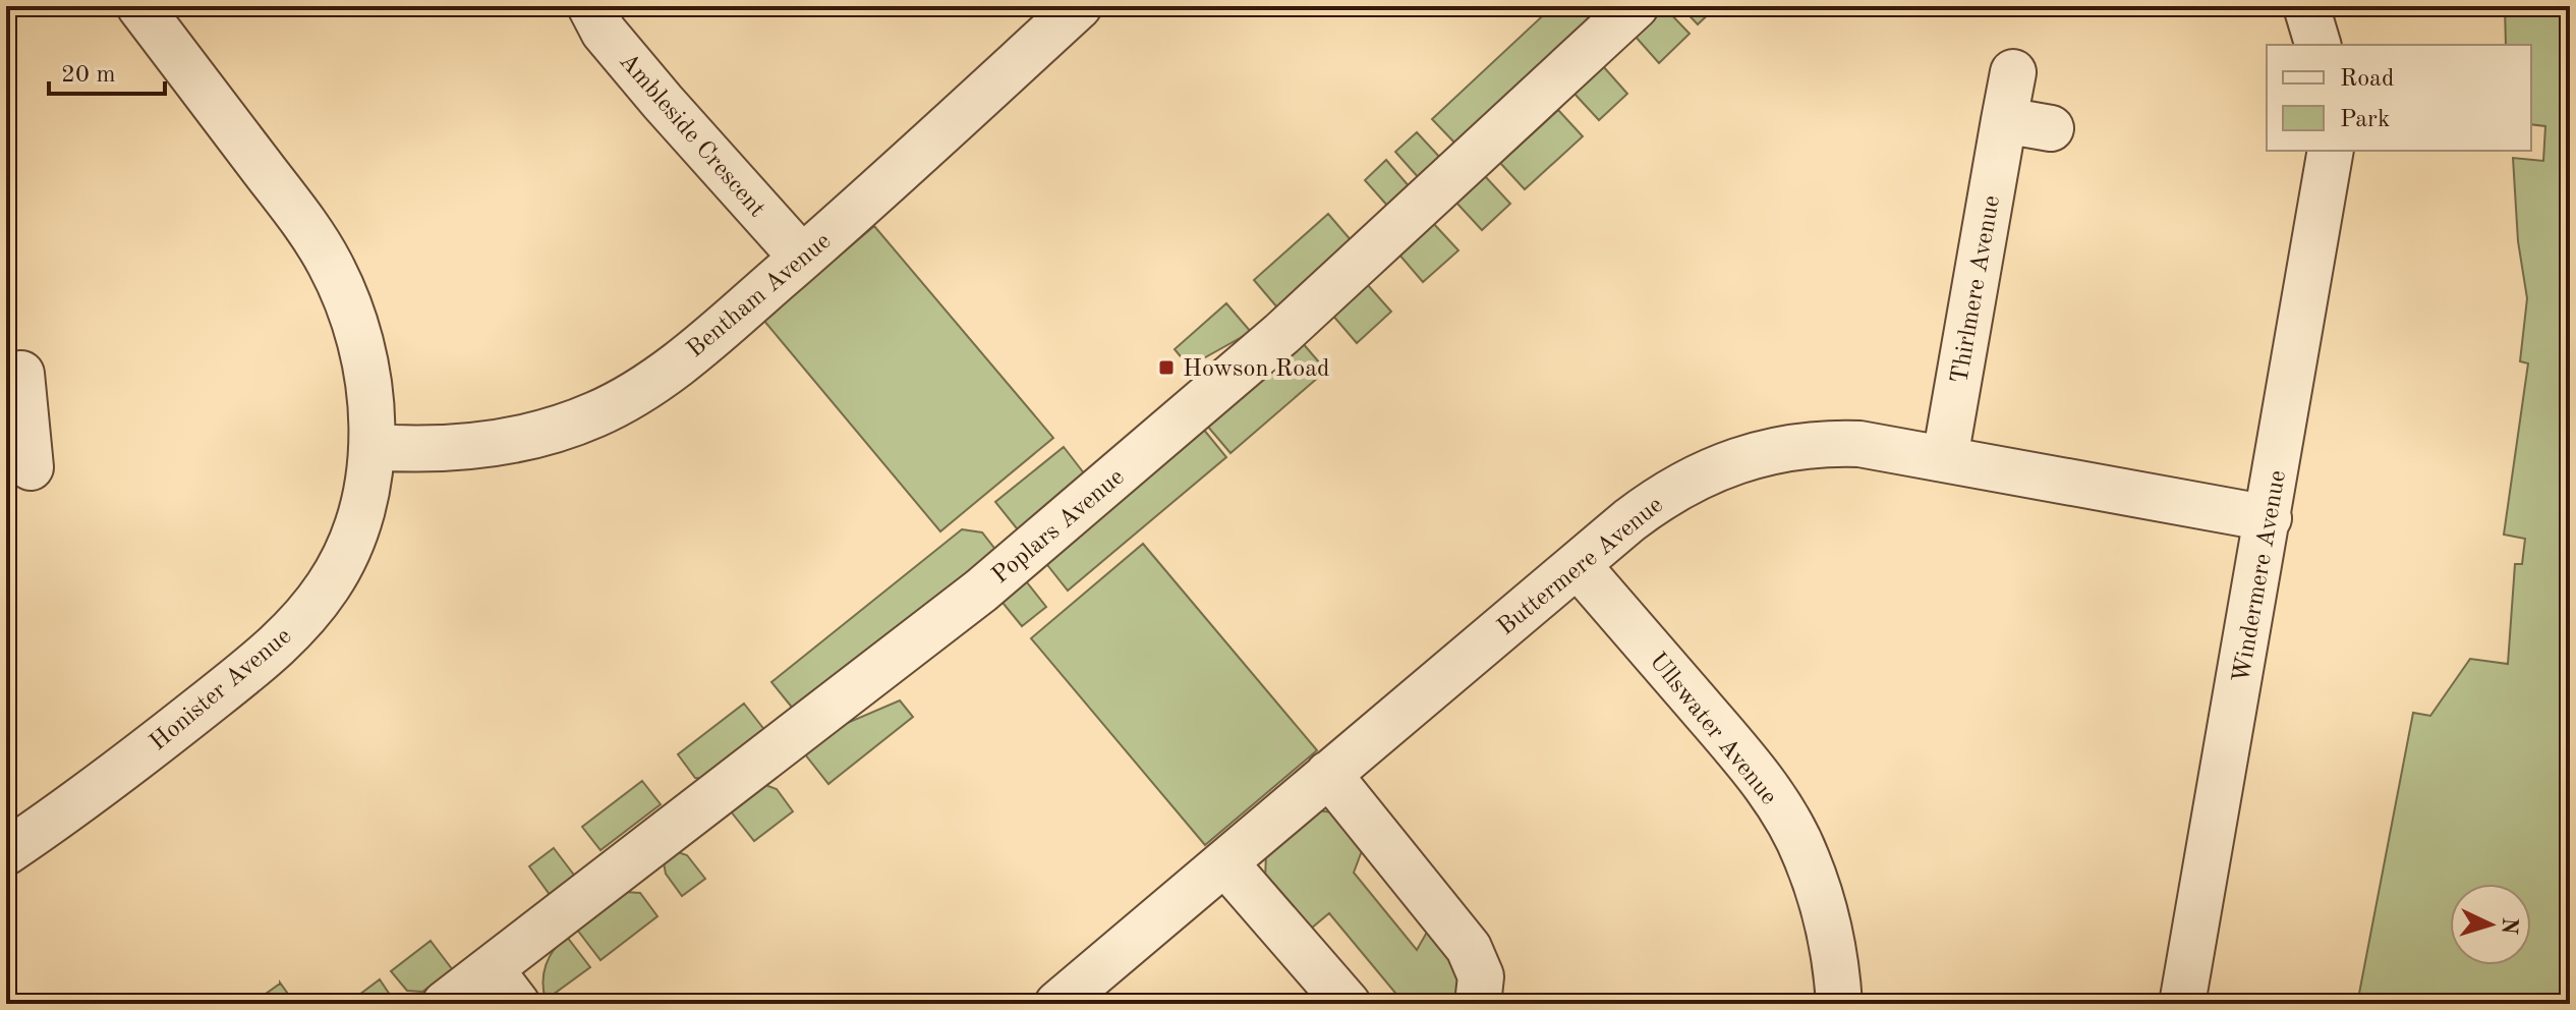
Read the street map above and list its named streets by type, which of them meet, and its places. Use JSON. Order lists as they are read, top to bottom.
{
  "streets": {
    "street": [
      "Ambleside Crescent",
      "Thirlmere Avenue",
      "Bentham Avenue",
      "Poplars Avenue",
      "Buttermere Avenue",
      "Windermere Avenue",
      "Honister Avenue",
      "Ullswater Avenue"
    ]
  },
  "crossings": [
    ["Ambleside Crescent", "Bentham Avenue"],
    ["Thirlmere Avenue", "Buttermere Avenue"],
    ["Bentham Avenue", "Honister Avenue"],
    ["Buttermere Avenue", "Windermere Avenue"],
    ["Buttermere Avenue", "Ullswater Avenue"]
  ],
  "places": {
    "transit": ["Howson Road"]
  },
  "legend": ["Road", "Park"],
  "scale_bar": "20 m",
  "north": "right"
}
